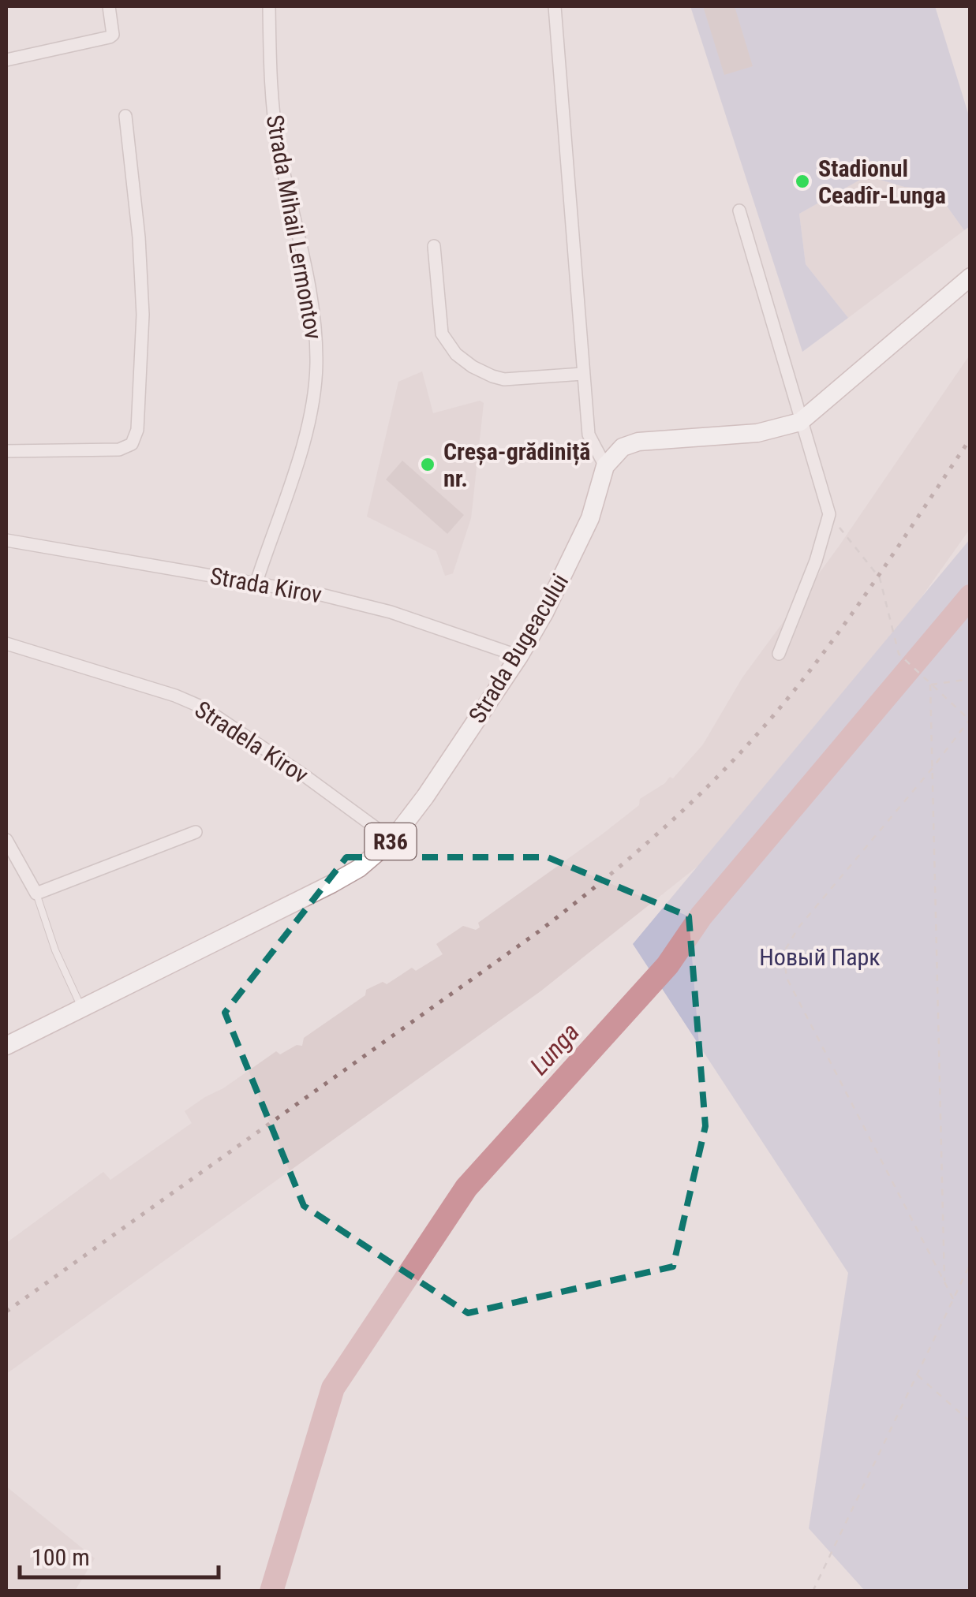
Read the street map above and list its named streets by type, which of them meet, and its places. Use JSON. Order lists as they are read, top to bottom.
{
  "streets": {
    "main road": ["Strada Bugeacului", "R36"],
    "street": ["Strada Mihail Lermontov", "Strada Kirov", "Stradela Kirov"]
  },
  "crossings": [
    ["Strada Mihail Lermontov", "Strada Kirov"],
    ["Strada Kirov", "Strada Bugeacului"],
    ["Strada Bugeacului", "Stradela Kirov"]
  ],
  "water": ["Lunga"],
  "parks": ["Новый Парк"],
  "places": ["Stadionul Ceadîr-Lunga", "Creșa-grădiniță nr."],
  "scale_bar": "100 m"
}
